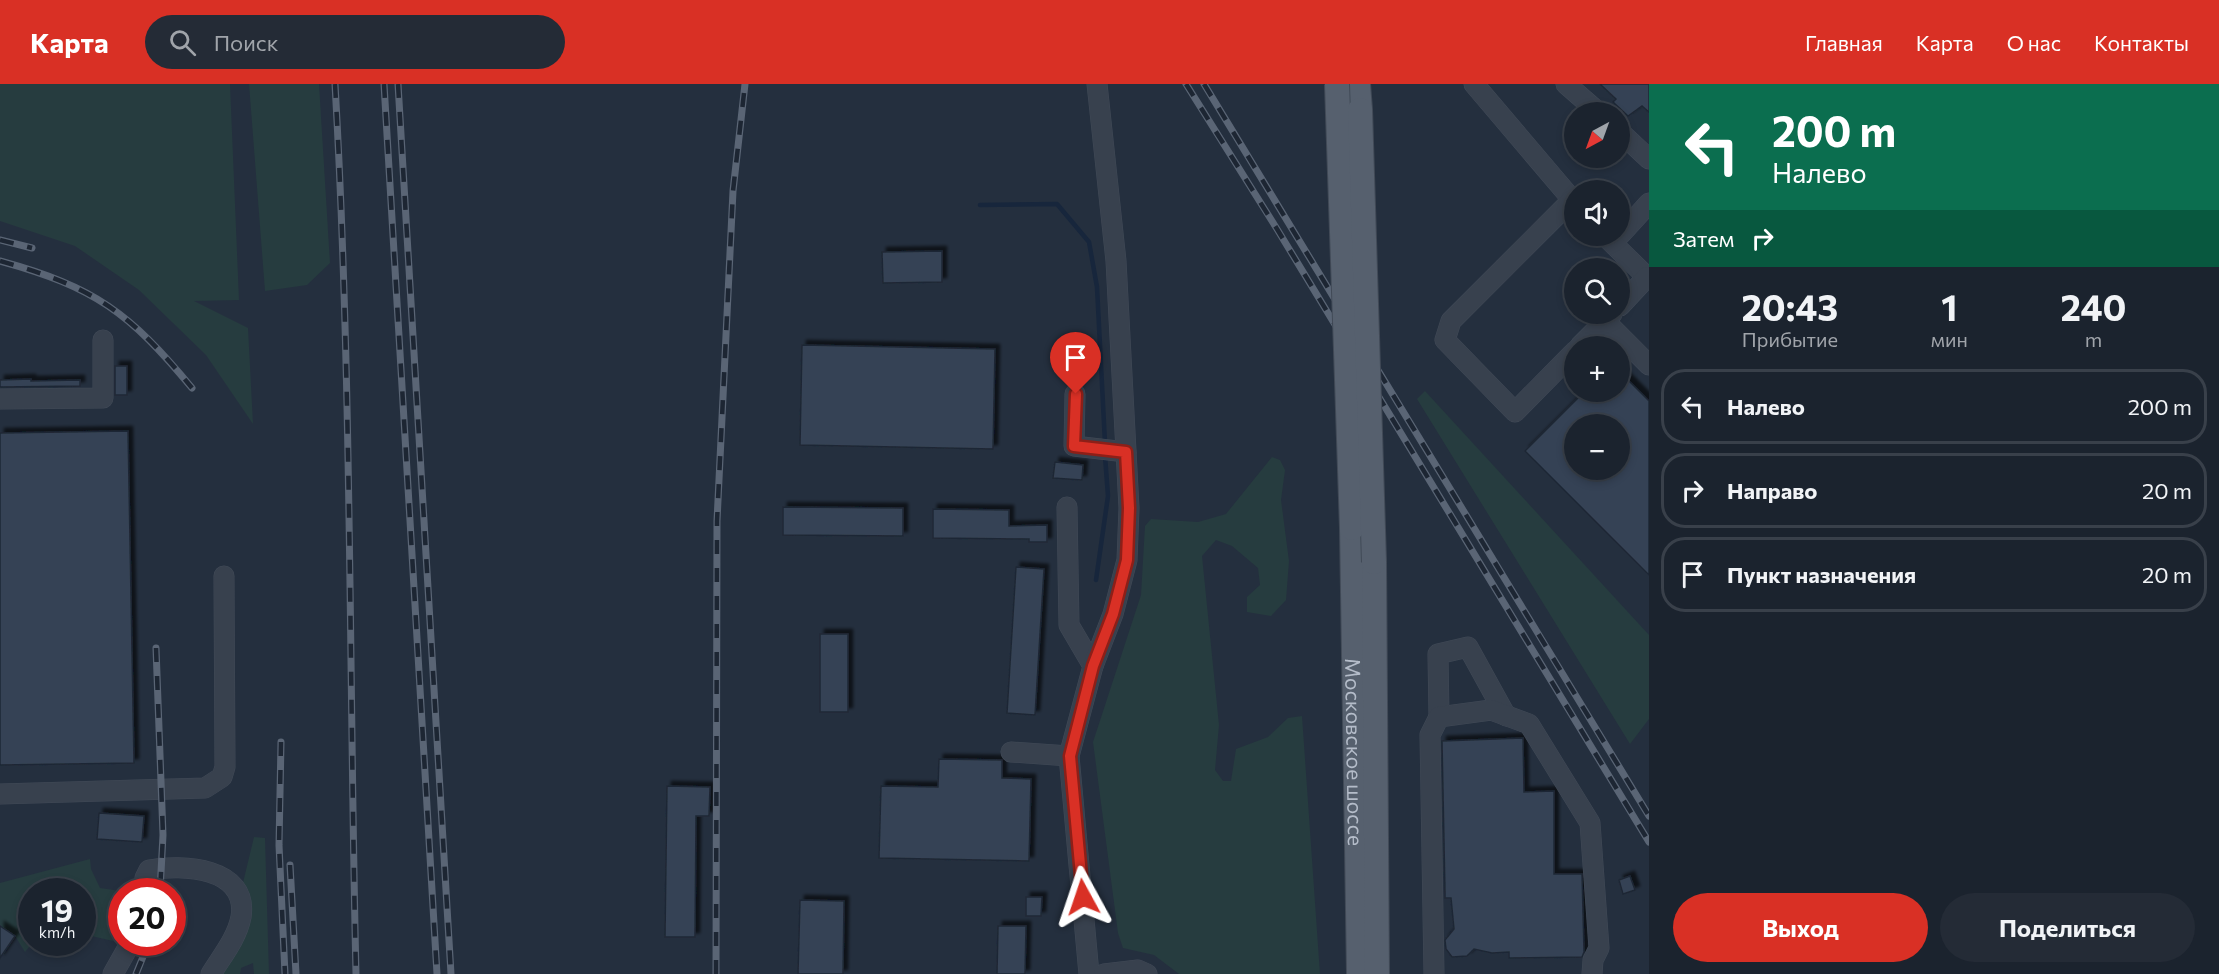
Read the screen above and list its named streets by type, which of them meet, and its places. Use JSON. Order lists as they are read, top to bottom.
{
  "streets": {
    "main road": ["Московское шоссе"]
  },
  "north": "bottom left",
  "page": {
    "header": "Карта",
    "search": "Поиск",
    "nav": [
      "Главная",
      "Карта",
      "О нас",
      "Контакты"
    ],
    "turn": ["200 m", "Налево"],
    "map_buttons": ["+", "−"],
    "then": "Затем",
    "eta": [
      "20:43",
      "Прибытие",
      "1",
      "мин",
      "240",
      "m"
    ],
    "list": [
      {
        "name": "Налево",
        "value": "200 m"
      },
      {
        "name": "Направо",
        "value": "20 m"
      },
      {
        "name": "Пункт назначения",
        "value": "20 m"
      }
    ],
    "speed": "19 km/h",
    "limit": "20",
    "buttons": ["Выход", "Поделиться"]
  }
}
